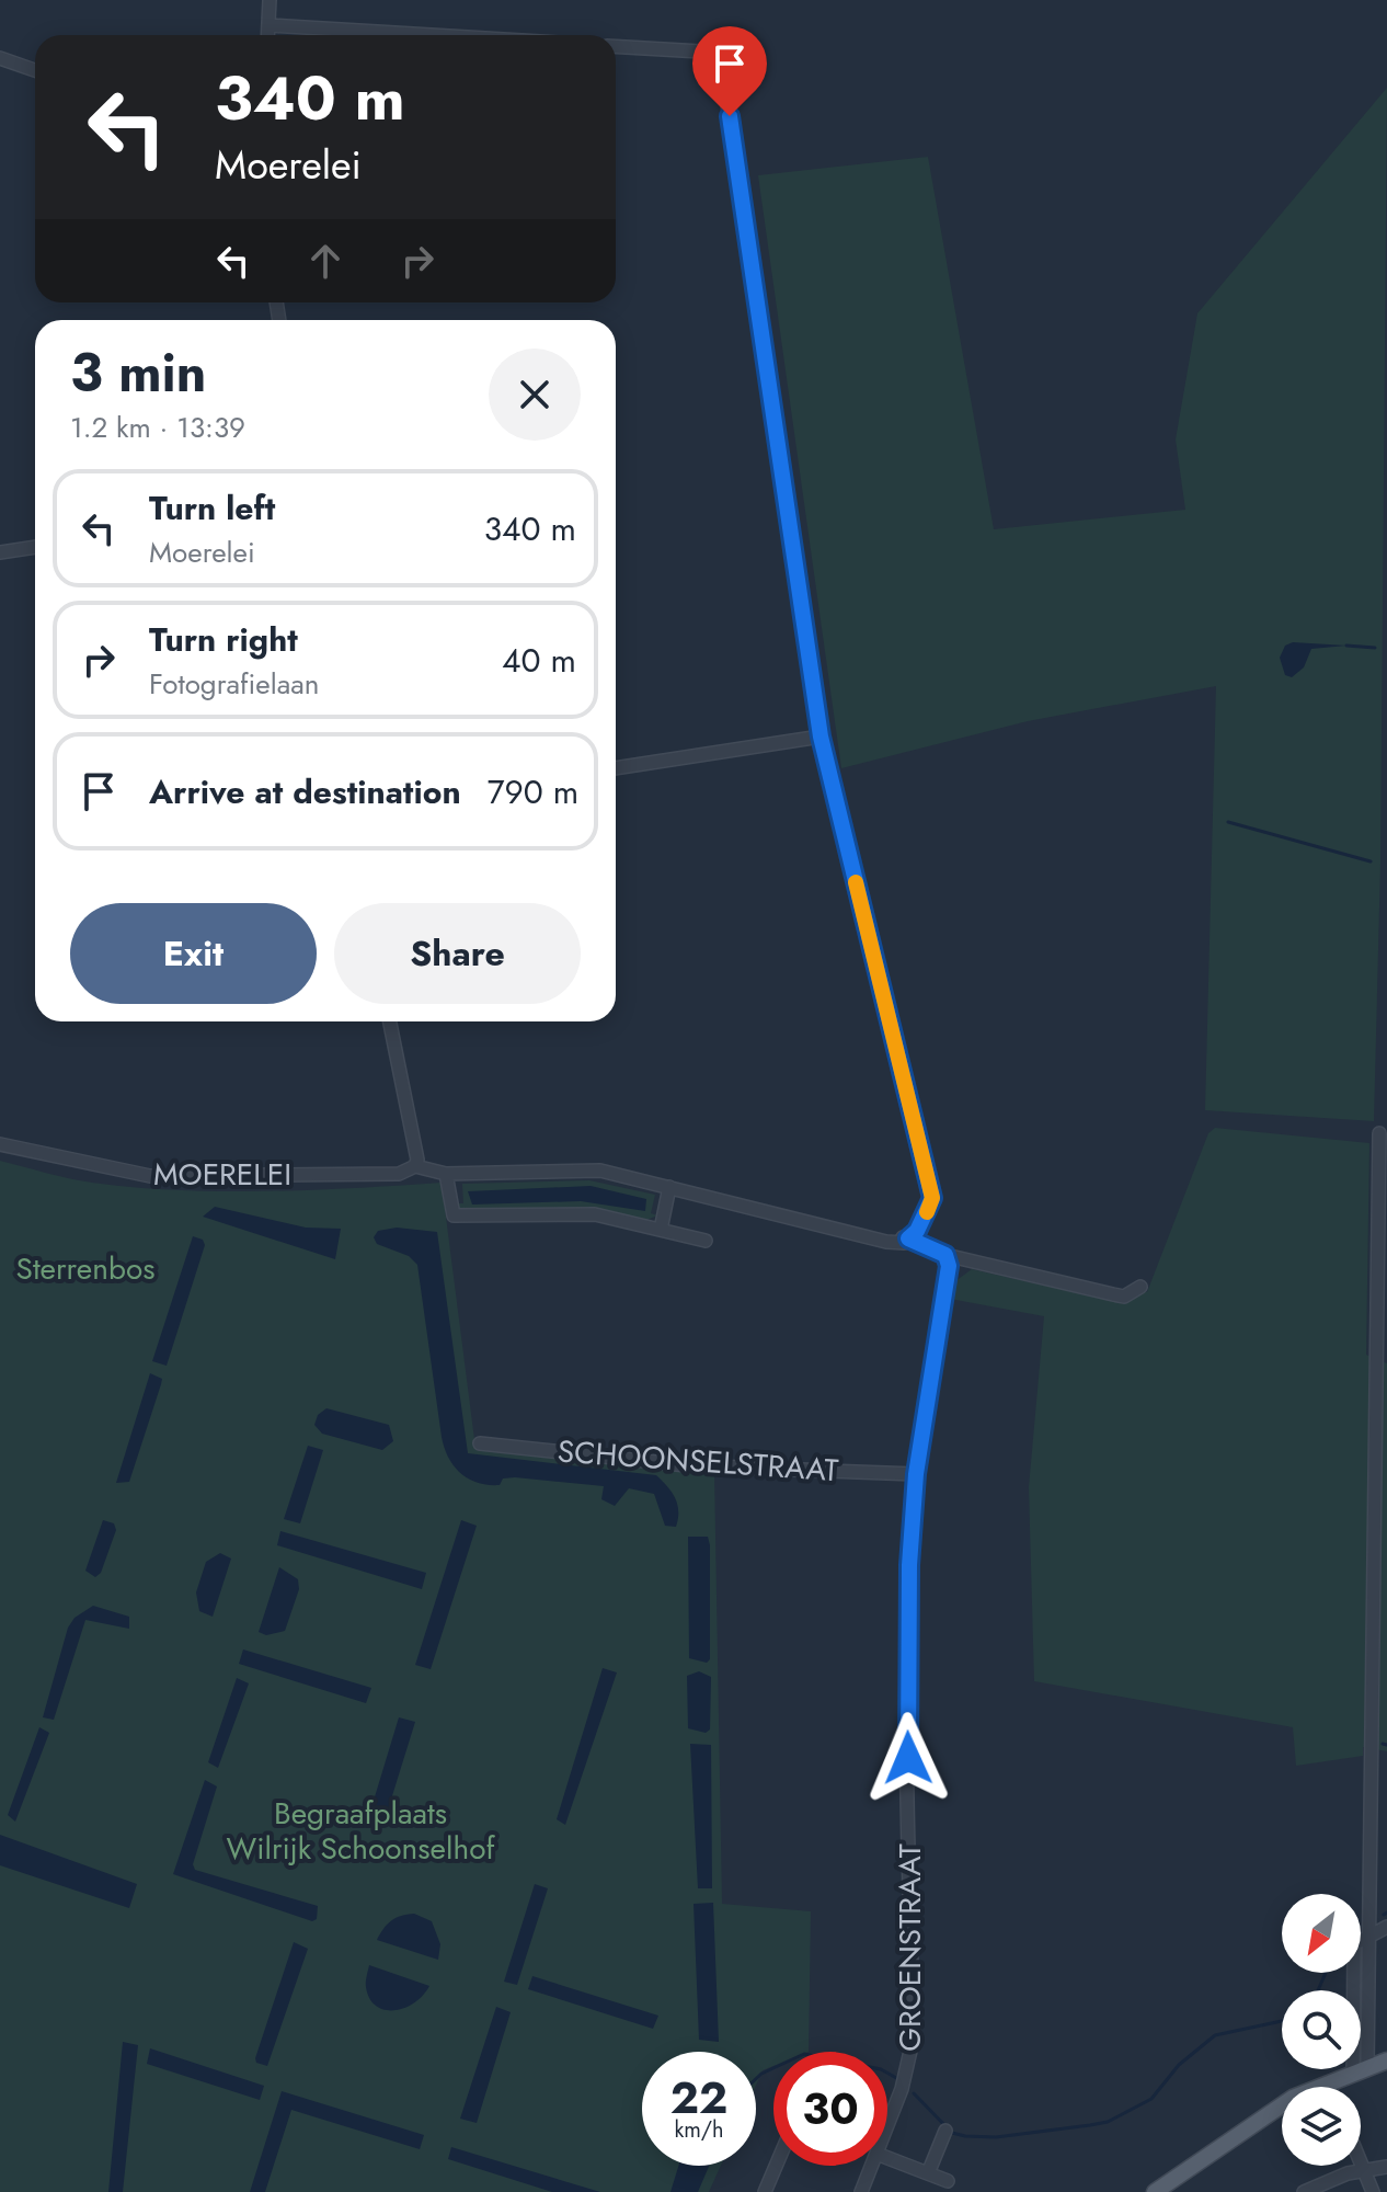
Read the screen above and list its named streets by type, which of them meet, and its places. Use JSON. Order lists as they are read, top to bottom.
{
  "streets": {
    "street": ["MOERELEI", "SCHOONSELSTRAAT", "GROENSTRAAT"]
  },
  "crossings": [
    ["MOERELEI", "GROENSTRAAT"],
    ["SCHOONSELSTRAAT", "GROENSTRAAT"]
  ],
  "parks": ["Sterrenbos", "Begraafplaats Wilrijk Schoonselhof"],
  "north": "bottom left",
  "page": {
    "turn": ["340 m", "Moerelei"],
    "heading": ["3 min", "1.2 km · 13:39"],
    "list": [
      {
        "name": "Turn left",
        "note": "Moerelei",
        "value": "340 m"
      },
      {
        "name": "Turn right",
        "note": "Fotografielaan",
        "value": "40 m"
      },
      {
        "name": "Arrive at destination",
        "value": "790 m"
      }
    ],
    "buttons": ["Exit", "Share"],
    "speed": "22 km/h",
    "limit": "30"
  }
}
